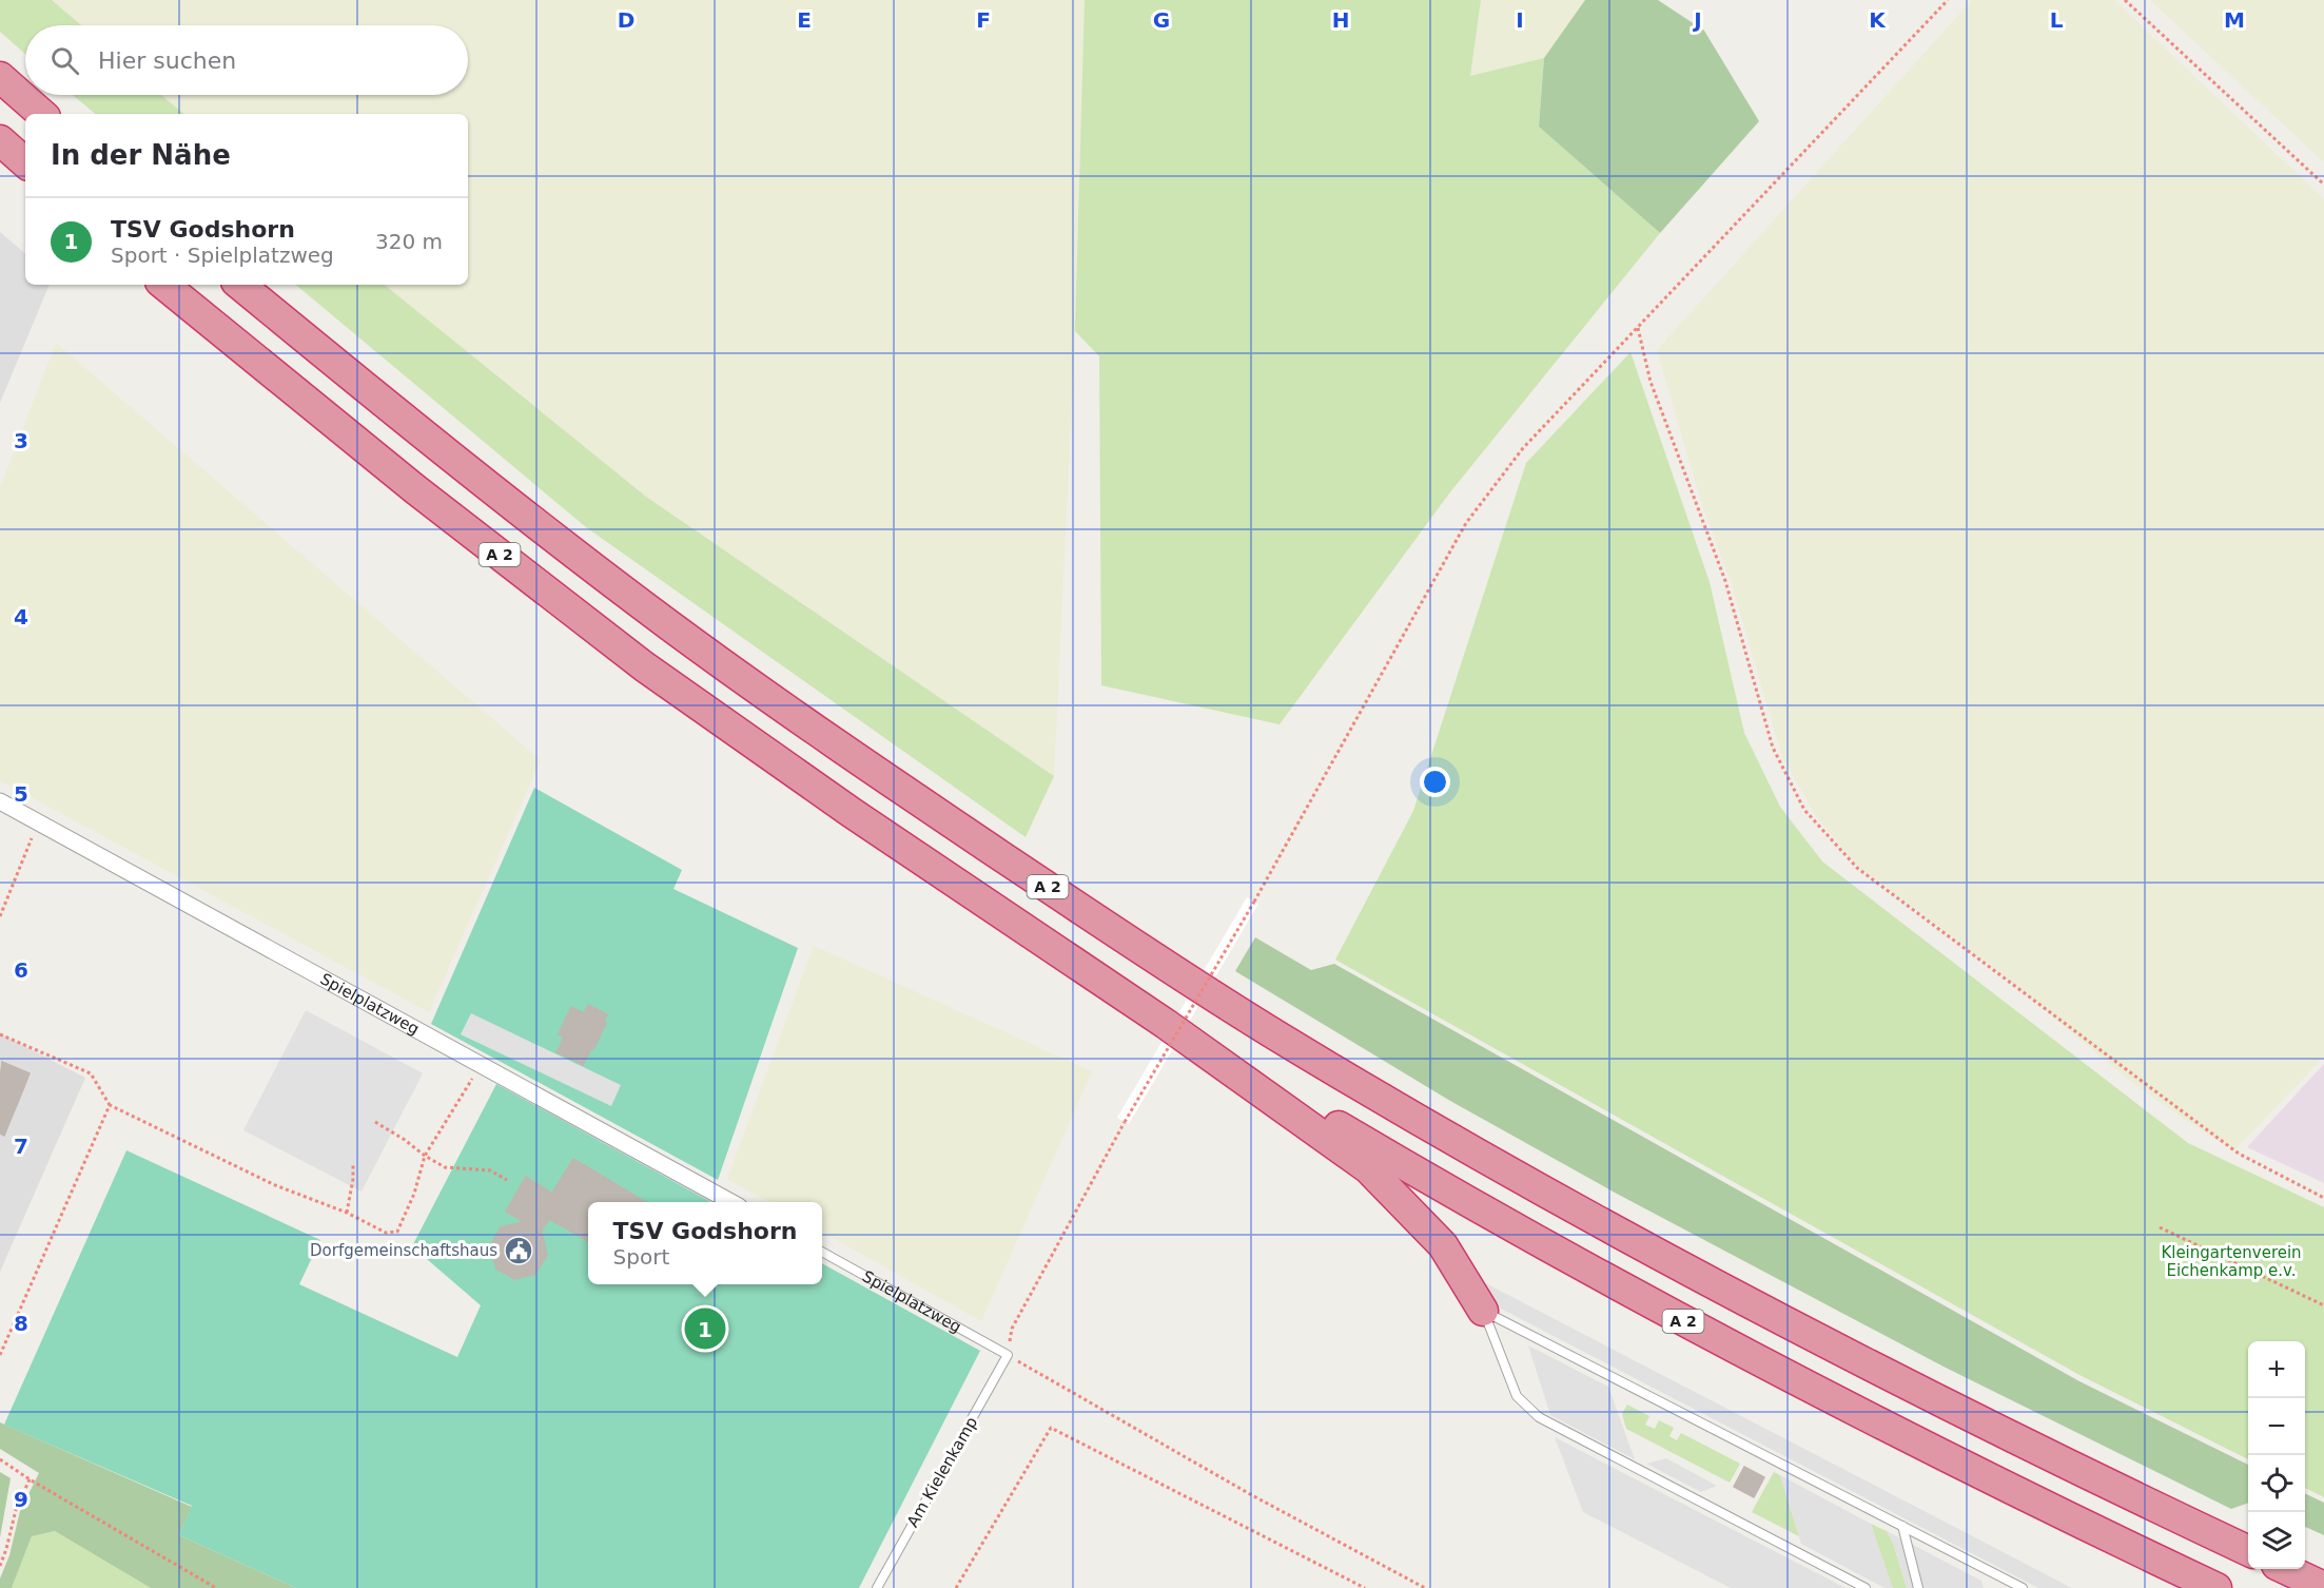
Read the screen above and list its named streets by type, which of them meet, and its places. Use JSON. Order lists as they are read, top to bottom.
{
  "streets": {
    "highway": ["A 2"],
    "street": ["Spielplatzweg"],
    "lane": ["Am Kielenkamp"]
  },
  "crossings": [
    ["Spielplatzweg", "Am Kielenkamp"]
  ],
  "parks": ["Kleingartenverein Eichenkamp e.v."],
  "places": {
    "public building": ["Dorfgemeinschaftshaus"]
  },
  "page": {
    "search": "Hier suchen",
    "heading": "In der Nähe",
    "list": [
      {
        "mark": "1",
        "name": "TSV Godshorn",
        "note": "Sport · Spielplatzweg",
        "value": "320 m"
      }
    ],
    "popup": ["TSV Godshorn", "Sport"],
    "pins": "1",
    "map_buttons": ["+", "−"]
  },
  "grid": {
    "columns": [
      "D",
      "E",
      "F",
      "G",
      "H",
      "I",
      "J",
      "K",
      "L",
      "M"
    ],
    "rows": [
      "3",
      "4",
      "5",
      "6",
      "7",
      "8",
      "9"
    ]
  }
}
